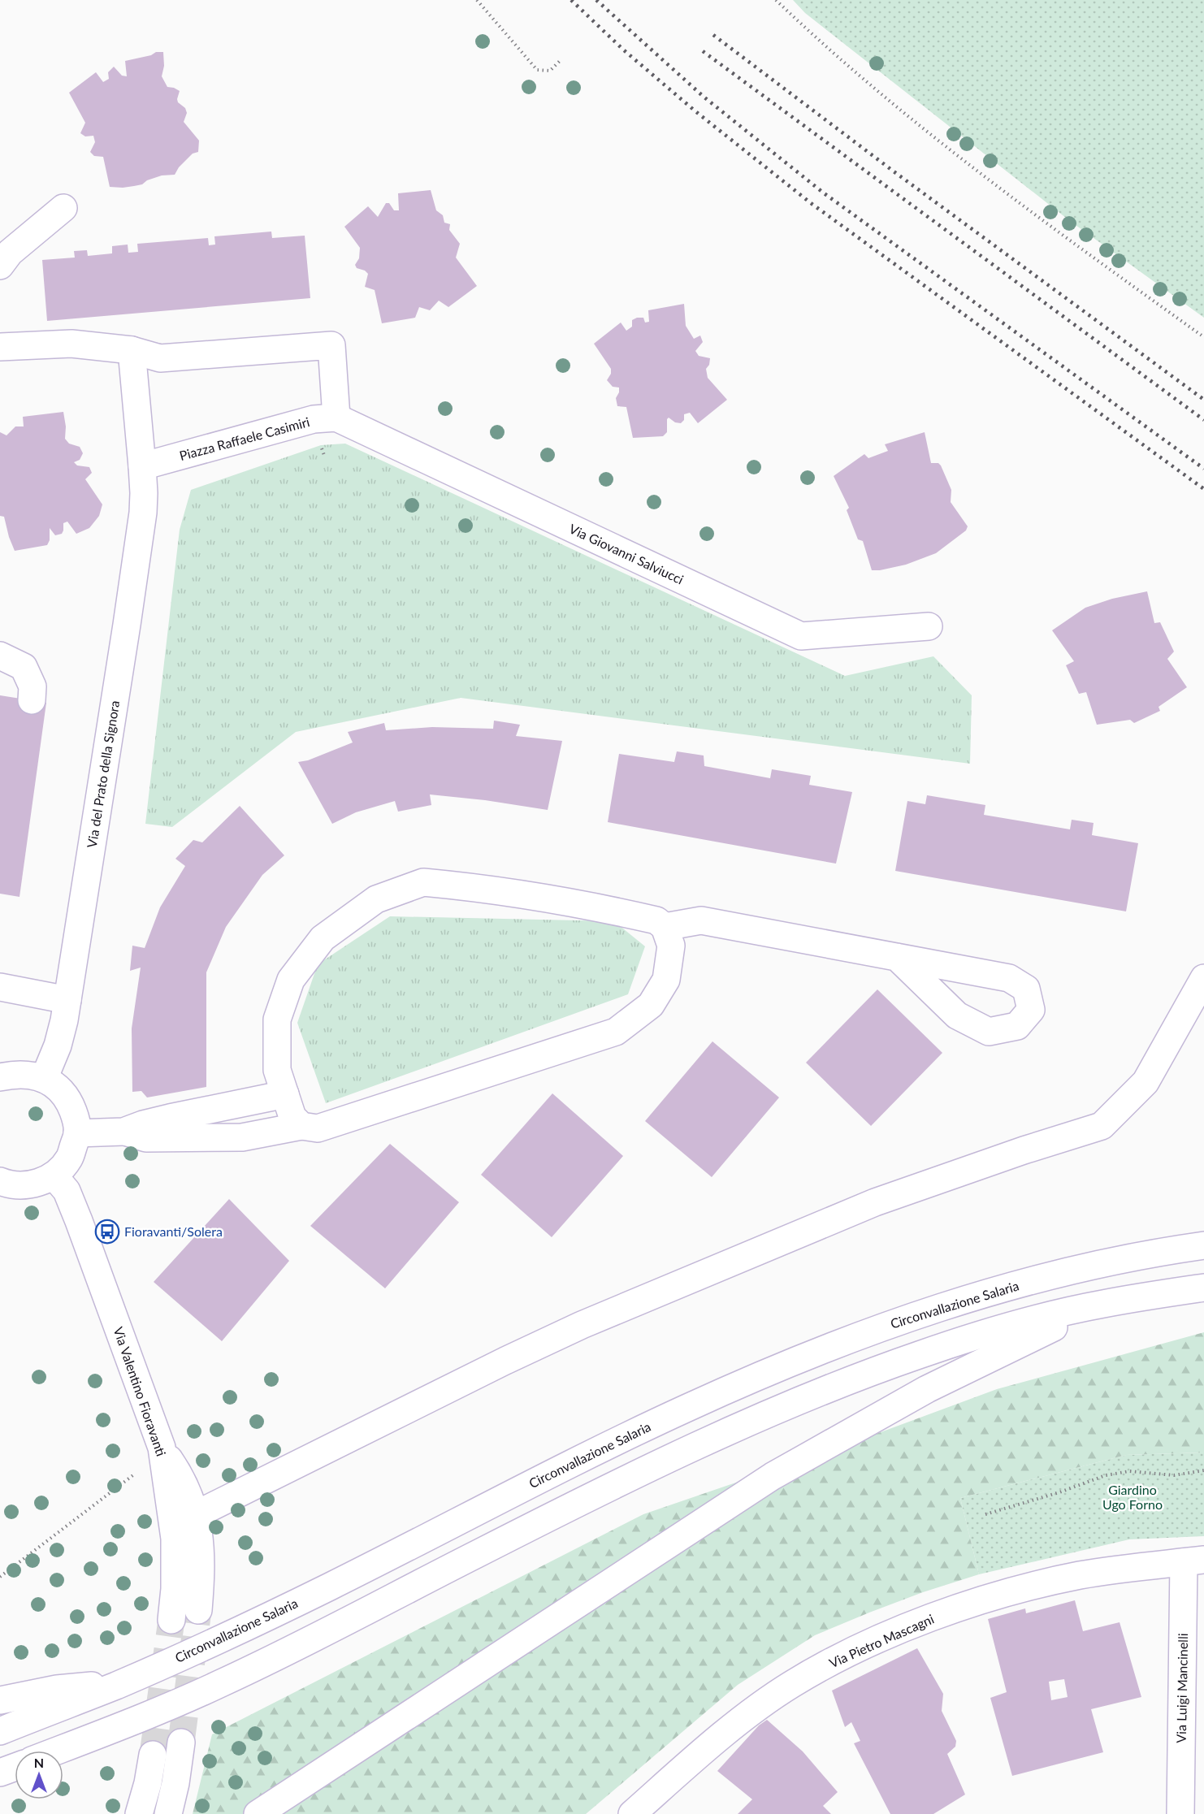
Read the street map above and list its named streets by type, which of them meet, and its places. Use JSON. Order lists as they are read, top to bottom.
{
  "streets": {
    "main road": [
      "Piazza Raffaele Casimiri",
      "Via Giovanni Salviucci",
      "Via del Prato della Signora",
      "Circonvallazione Salaria",
      "Via Valentino Fioravanti",
      "Via Pietro Mascagni",
      "Via Luigi Mancinelli"
    ]
  },
  "crossings": [
    ["Piazza Raffaele Casimiri", "Via Giovanni Salviucci"],
    ["Piazza Raffaele Casimiri", "Via del Prato della Signora"],
    ["Via Pietro Mascagni", "Via Luigi Mancinelli"]
  ],
  "parks": ["Giardino Ugo Forno"],
  "places": {
    "bus stop": ["Fioravanti/Solera"]
  },
  "north": "top"
}
